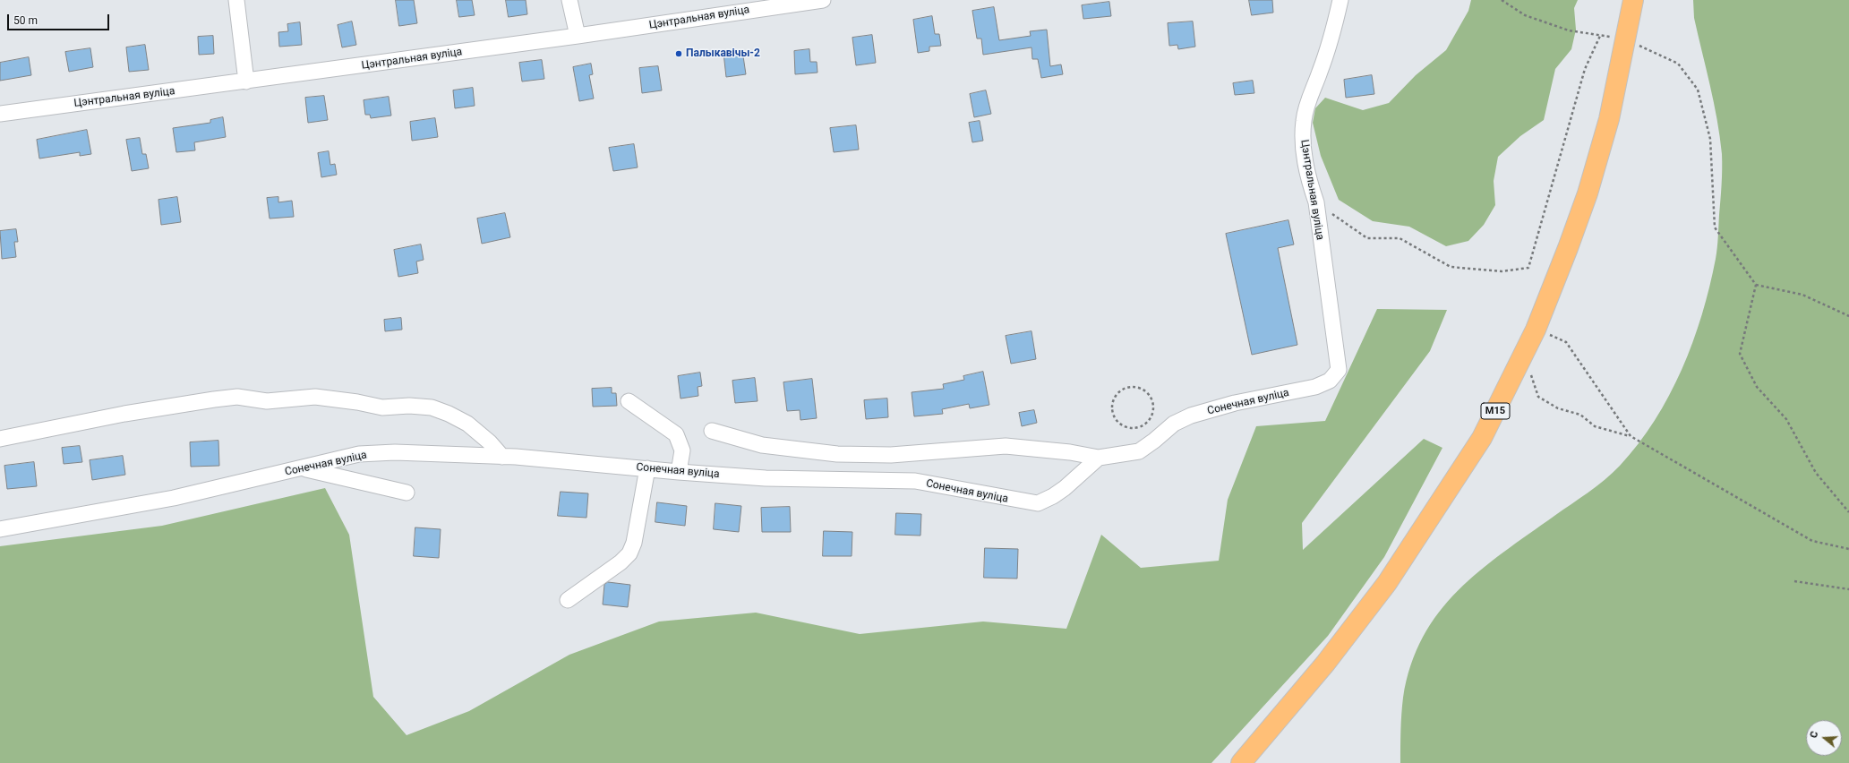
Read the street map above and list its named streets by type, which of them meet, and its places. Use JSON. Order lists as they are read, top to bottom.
{
  "streets": {
    "highway": ["М15"],
    "street": ["Цэнтральная вуліца", "Сонечная вуліца"]
  },
  "crossings": [
    ["Цэнтральная вуліца", "Сонечная вуліца"]
  ],
  "places": ["Палыкавічы-2"],
  "scale_bar": "50 m",
  "north": "left"
}
